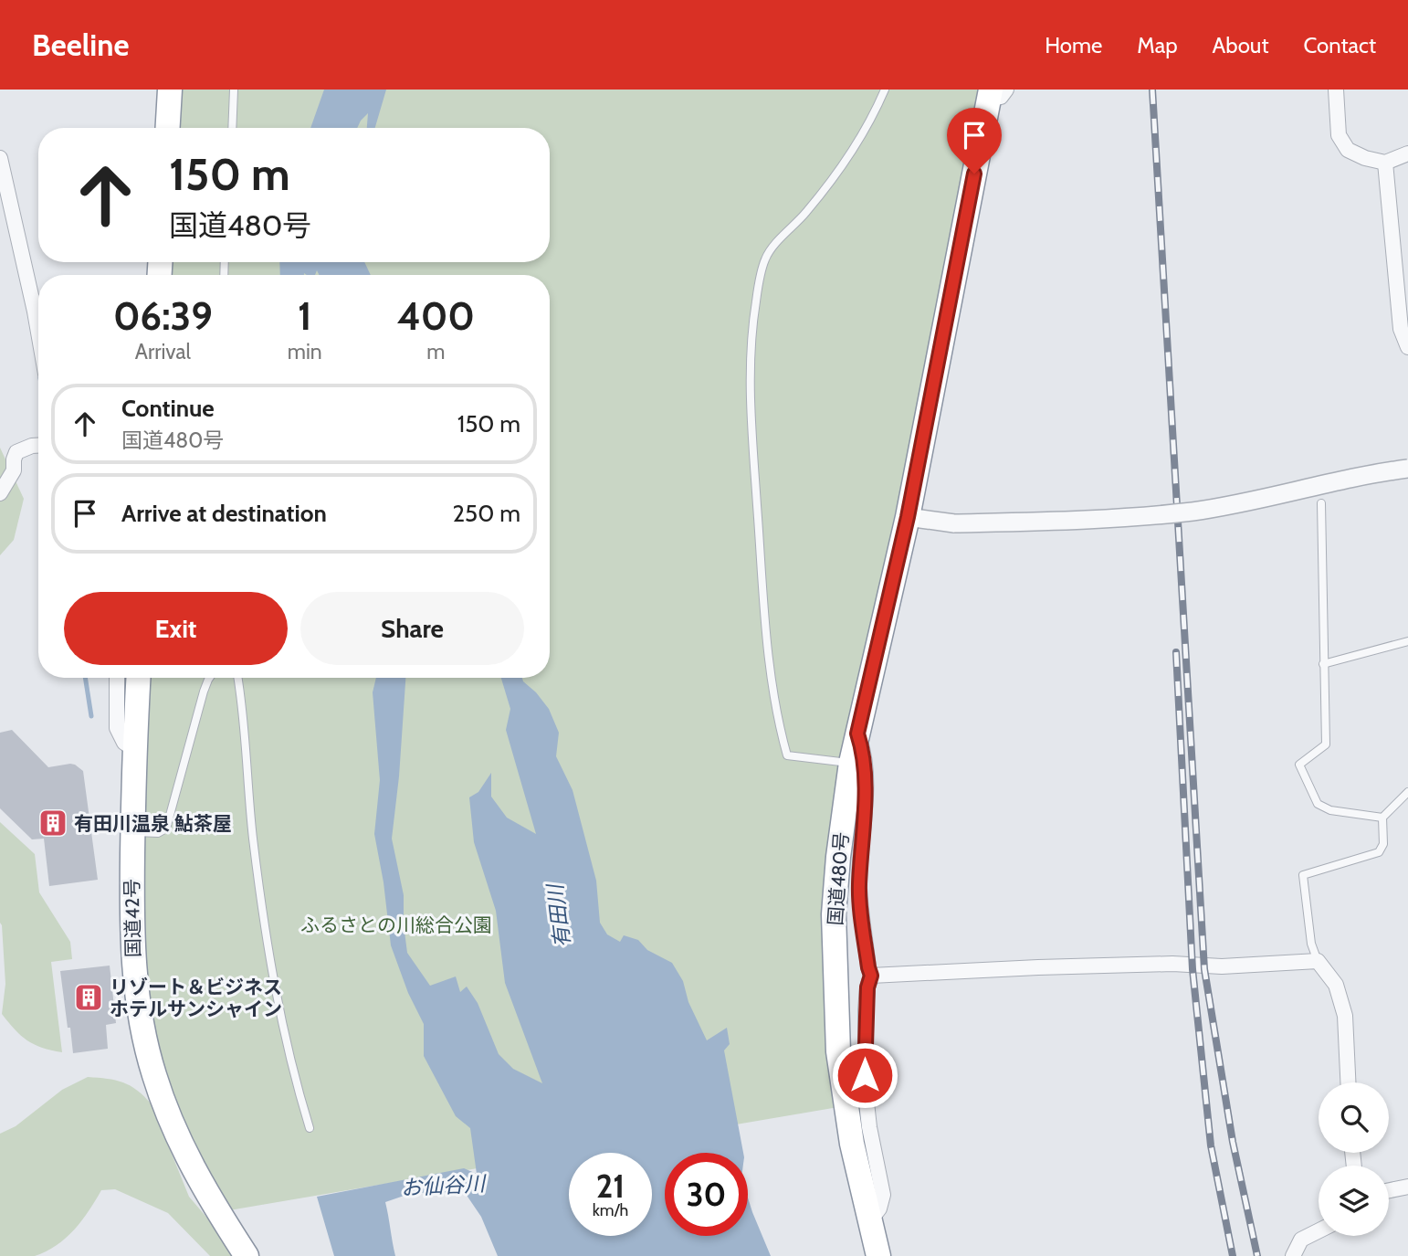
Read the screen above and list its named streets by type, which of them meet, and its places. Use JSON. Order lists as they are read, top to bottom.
{
  "streets": {
    "highway": ["国道480号", "国道42号"]
  },
  "water": ["有田川", "お仙谷川"],
  "parks": ["ふるさとの川総合公園"],
  "places": {
    "building": ["有田川温泉 鮎茶屋", "リゾート＆ビジネス ホテルサンシャイン"]
  },
  "page": {
    "header": "Beeline",
    "nav": [
      "Home",
      "Map",
      "About",
      "Contact"
    ],
    "turn": ["150 m", "国道480号"],
    "eta": [
      "06:39",
      "Arrival",
      "1",
      "min",
      "400",
      "m"
    ],
    "list": [
      {
        "name": "Continue",
        "note": "国道480号",
        "value": "150 m"
      },
      {
        "name": "Arrive at destination",
        "value": "250 m"
      }
    ],
    "buttons": ["Exit", "Share"],
    "speed": "21 km/h",
    "limit": "30"
  }
}
